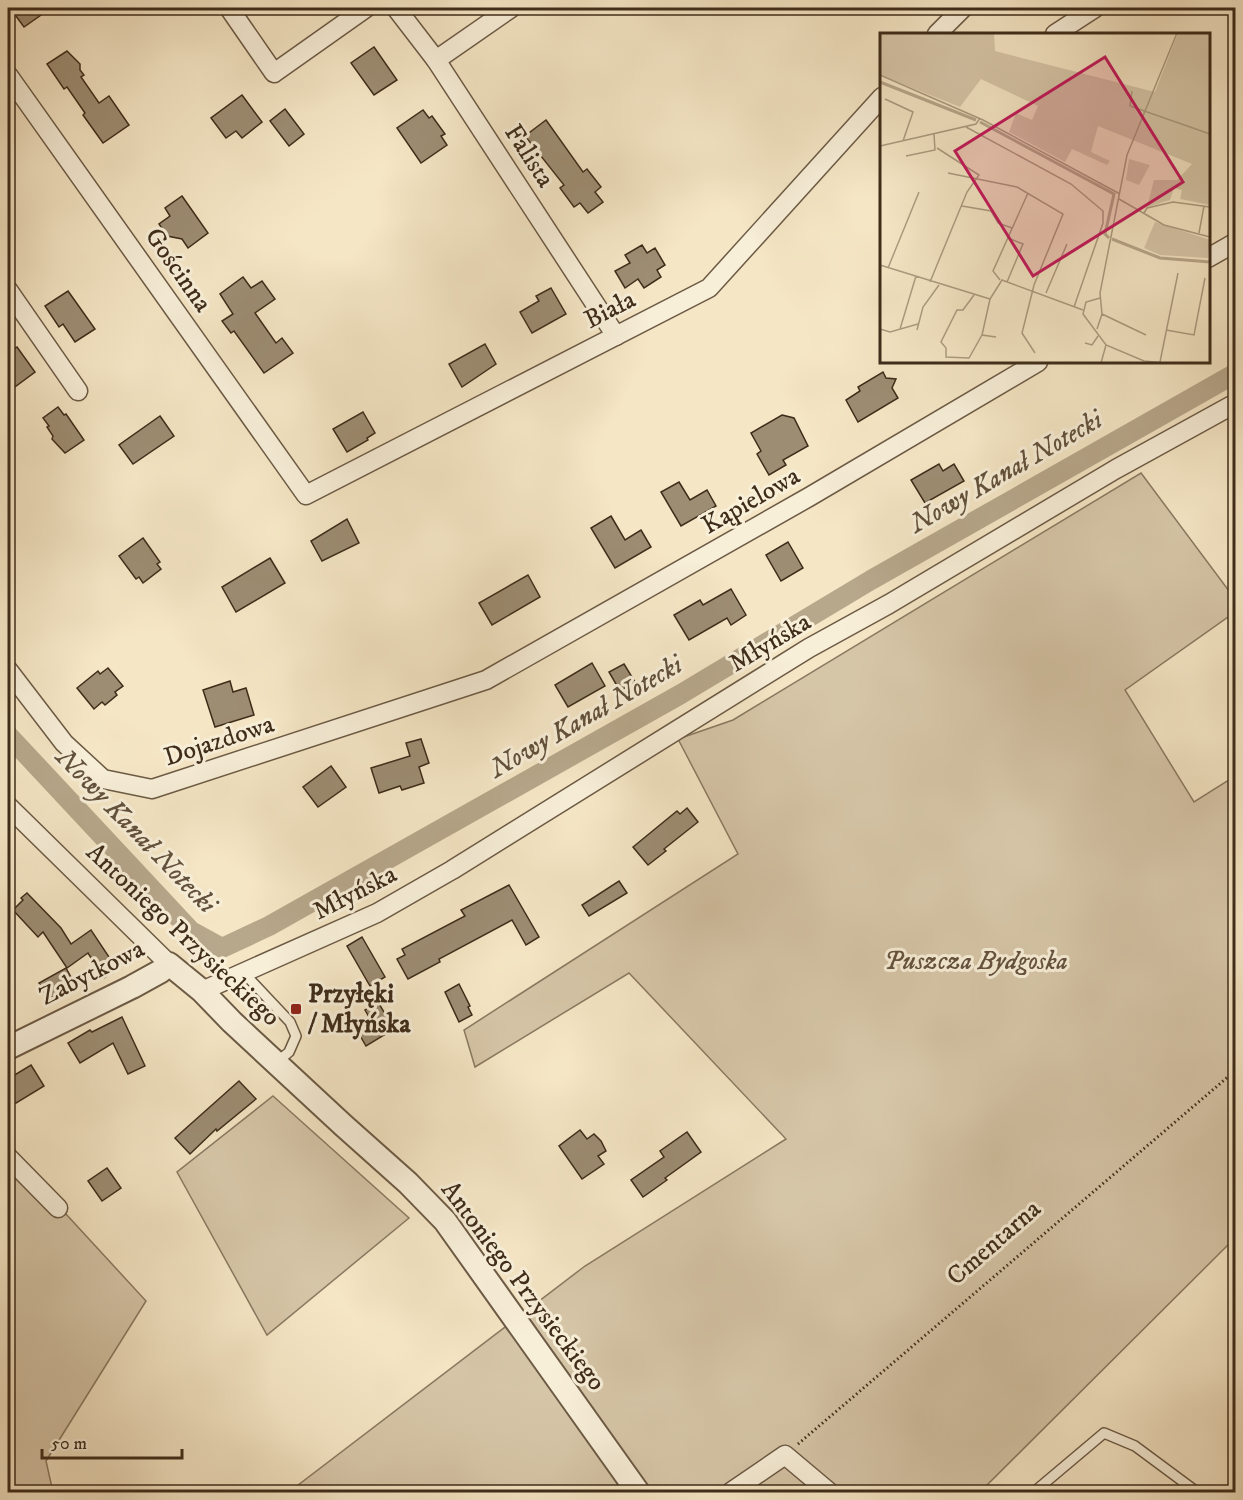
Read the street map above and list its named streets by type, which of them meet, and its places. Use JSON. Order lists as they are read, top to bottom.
{
  "streets": {
    "street": [
      "Falista",
      "Gościnna",
      "Biała",
      "Kąpielowa",
      "Młyńska",
      "Dojazdowa",
      "Antoniego Przysieckiego",
      "Zabytkowa"
    ],
    "path": ["Cmentarna"]
  },
  "crossings": [
    ["Falista", "Biała"],
    ["Gościnna", "Biała"],
    ["Kąpielowa", "Dojazdowa"],
    ["Młyńska", "Antoniego Przysieckiego"],
    ["Antoniego Przysieckiego", "Zabytkowa"]
  ],
  "water": ["Nowy Kanał Notecki"],
  "parks": ["Puszcza Bydgoska"],
  "places": {
    "transit": ["Przyłęki / Młyńska"]
  },
  "scale_bar": "50 m"
}
